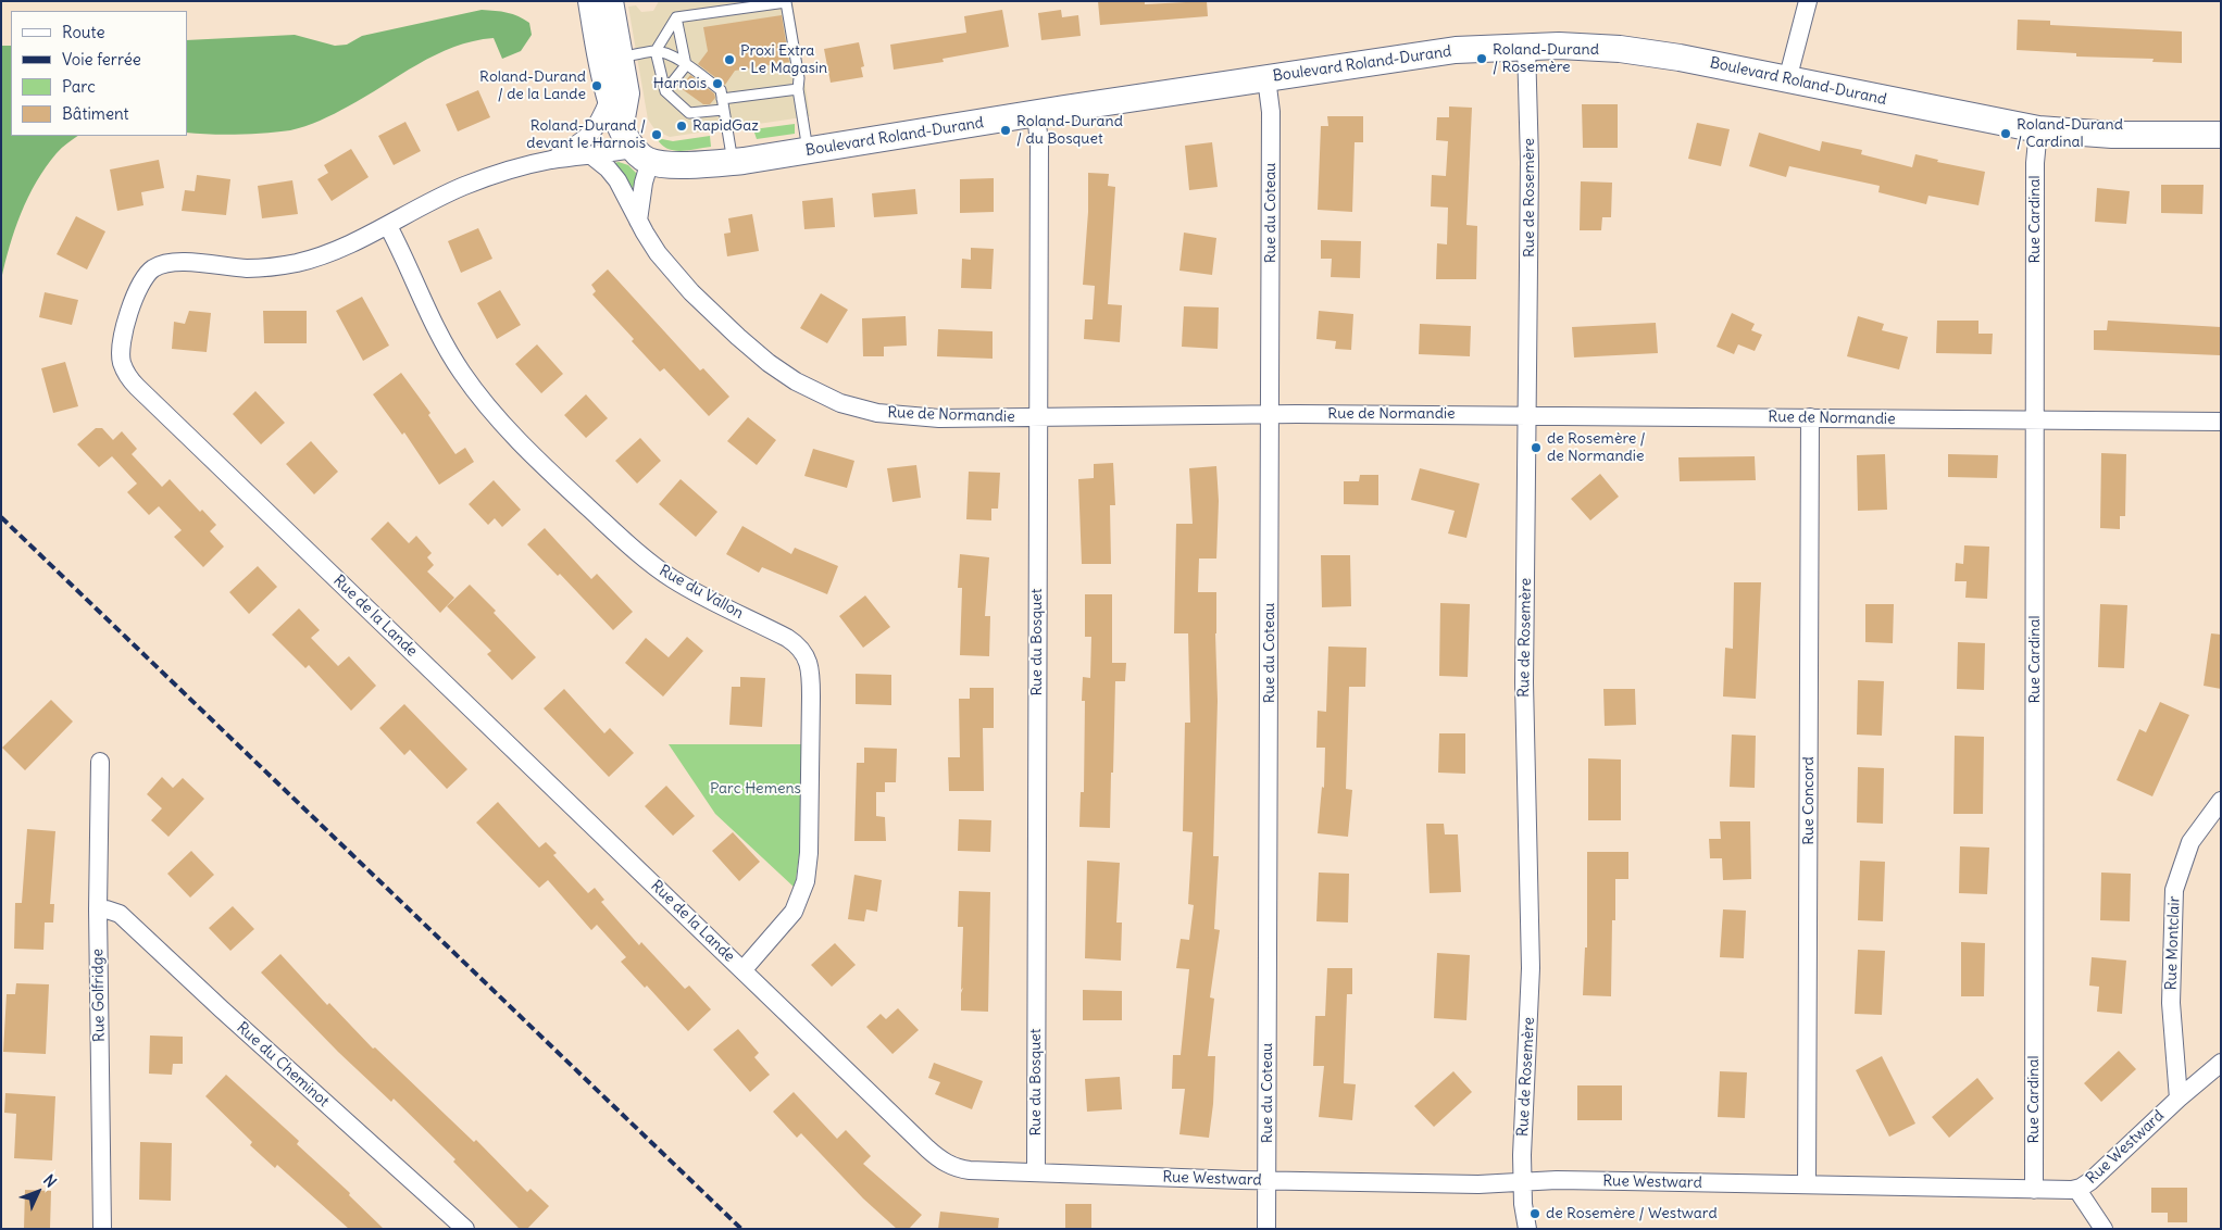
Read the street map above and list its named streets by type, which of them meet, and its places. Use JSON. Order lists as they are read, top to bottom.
{
  "streets": {
    "street": [
      "Boulevard Roland-Durand",
      "Rue de Rosemère",
      "Rue du Coteau",
      "Rue Cardinal",
      "Rue de Normandie",
      "Rue du Vallon",
      "Rue de la Lande",
      "Rue du Bosquet",
      "Rue Concord",
      "Rue Montclair",
      "Rue Golfridge",
      "Rue du Cheminot",
      "Rue Westward"
    ]
  },
  "crossings": [
    ["Boulevard Roland-Durand", "Rue de Rosemère"],
    ["Boulevard Roland-Durand", "Rue du Coteau"],
    ["Boulevard Roland-Durand", "Rue Cardinal"],
    ["Boulevard Roland-Durand", "Rue de la Lande"],
    ["Boulevard Roland-Durand", "Rue du Bosquet"],
    ["Rue de Rosemère", "Rue de Normandie"],
    ["Rue de Rosemère", "Rue Westward"],
    ["Rue du Coteau", "Rue de Normandie"],
    ["Rue du Coteau", "Rue Westward"],
    ["Rue Cardinal", "Rue de Normandie"],
    ["Rue Cardinal", "Rue Westward"],
    ["Rue de Normandie", "Rue de la Lande"],
    ["Rue de Normandie", "Rue du Bosquet"],
    ["Rue de Normandie", "Rue Concord"],
    ["Rue du Vallon", "Rue de la Lande"],
    ["Rue de la Lande", "Rue du Bosquet"],
    ["Rue de la Lande", "Rue Westward"],
    ["Rue du Bosquet", "Rue Westward"],
    ["Rue Concord", "Rue Westward"],
    ["Rue Montclair", "Rue Westward"],
    ["Rue Golfridge", "Rue du Cheminot"]
  ],
  "parks": ["Parc Hemens"],
  "places": [
    "Roland-Durand / Rosemère",
    "Proxi Extra - Le Magasin",
    "Harnois",
    "Roland-Durand / de la Lande",
    "RapidGaz",
    "Roland-Durand / du Bosquet",
    "Roland-Durand / Cardinal",
    "Roland-Durand / devant le Harnois",
    "de Rosemère / de Normandie",
    "de Rosemère / Westward"
  ],
  "legend": [
    "Route",
    "Voie ferrée",
    "Parc",
    "Bâtiment"
  ],
  "north": "top right"
}
